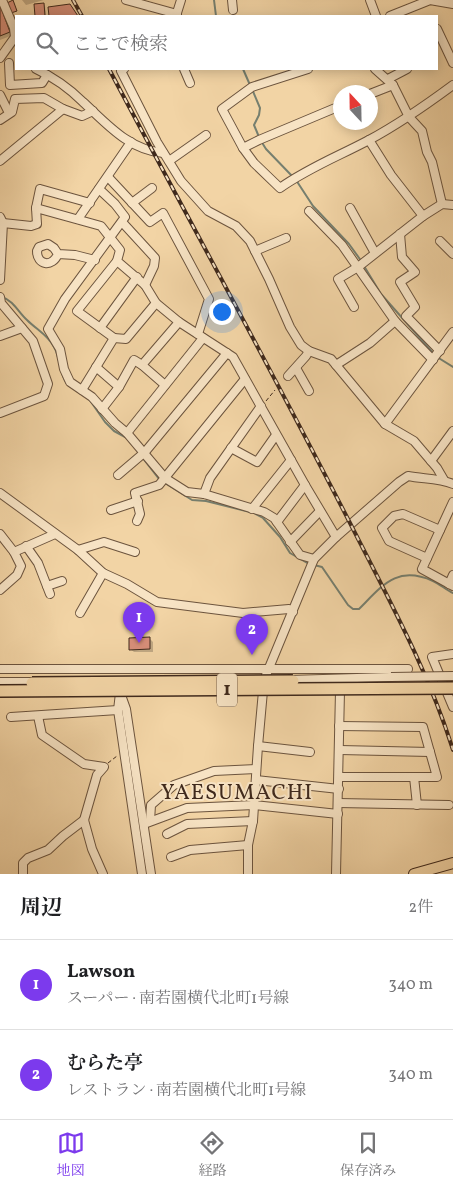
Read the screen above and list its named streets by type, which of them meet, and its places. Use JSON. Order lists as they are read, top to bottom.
{
  "streets": {
    "highway": ["1"]
  },
  "districts": ["YAESUMACHI"],
  "north": "top",
  "page": {
    "search": "ここで検索",
    "pins": ["1", "2"],
    "heading": ["周辺", "2件"],
    "list": [
      {
        "mark": "1",
        "name": "Lawson",
        "note": "スーパー · 南若園横代北町1号線",
        "value": "340 m"
      },
      {
        "mark": "2",
        "name": "むらた亭",
        "note": "レストラン · 南若園横代北町1号線",
        "value": "340 m"
      }
    ],
    "nav": ["地図", "経路", "保存済み"]
  }
}
